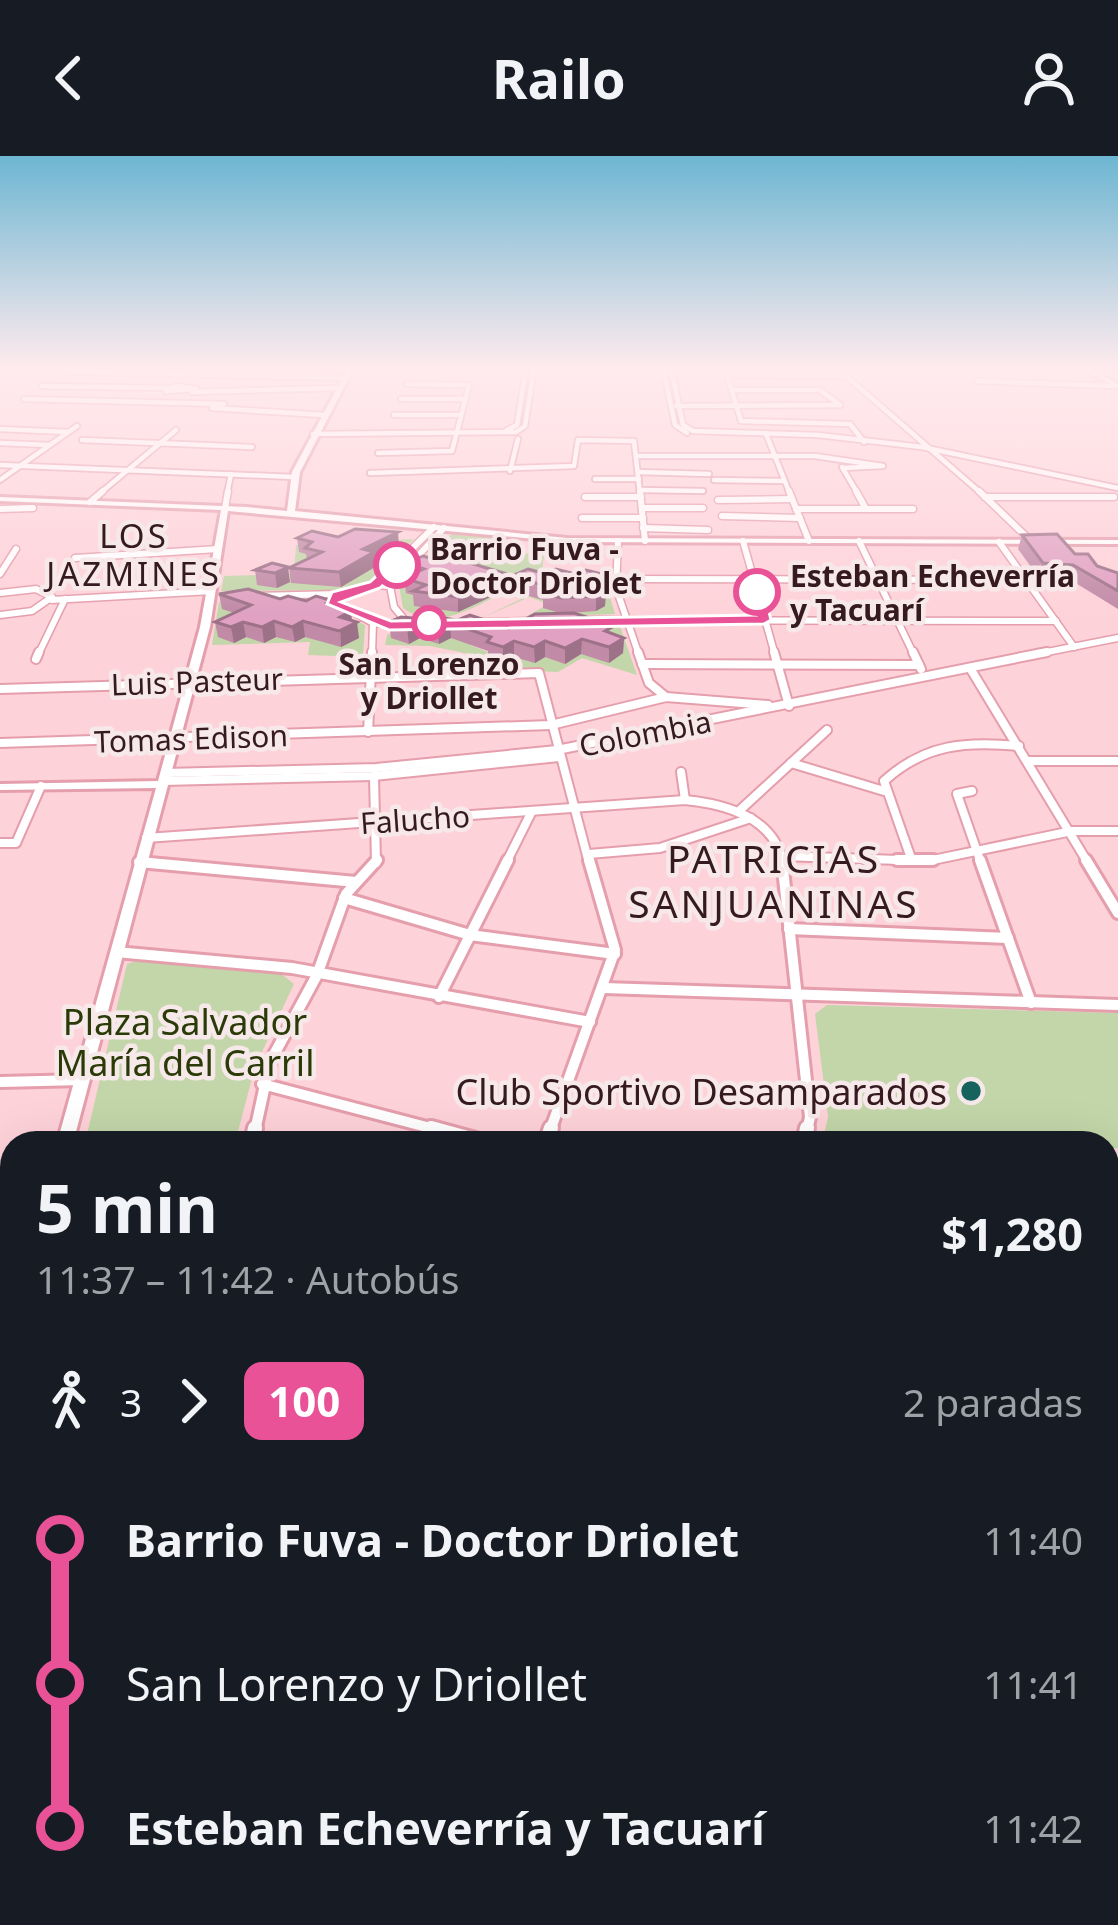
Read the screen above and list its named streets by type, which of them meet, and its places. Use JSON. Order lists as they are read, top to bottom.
{
  "streets": {
    "street": [
      "Luis Pasteur",
      "Colombia",
      "Tomas Edison",
      "Falucho"
    ]
  },
  "crossings": [
    ["Luis Pasteur", "Tomas Edison"],
    ["Colombia", "Tomas Edison"]
  ],
  "districts": ["LOS JAZMINES", "PATRICIAS SANJUANINAS"],
  "parks": ["Plaza Salvador María del Carril"],
  "places": [
    "Barrio Fuva - Doctor Driolet",
    "Esteban Echeverría y Tacuarí",
    "San Lorenzo y Driollet",
    "Club Sportivo Desamparados"
  ],
  "lines": ["bus line 100"],
  "page": {
    "header": "Railo",
    "heading": ["5 min", "11:37 – 11:42 · Autobús", "$1,280"],
    "legs": ["3", "100", "2 paradas"],
    "list": [
      {
        "name": "Barrio Fuva - Doctor Driolet",
        "value": "11:40"
      },
      {
        "name": "San Lorenzo y Driollet",
        "value": "11:41"
      },
      {
        "name": "Esteban Echeverría y Tacuarí",
        "value": "11:42"
      }
    ]
  }
}
